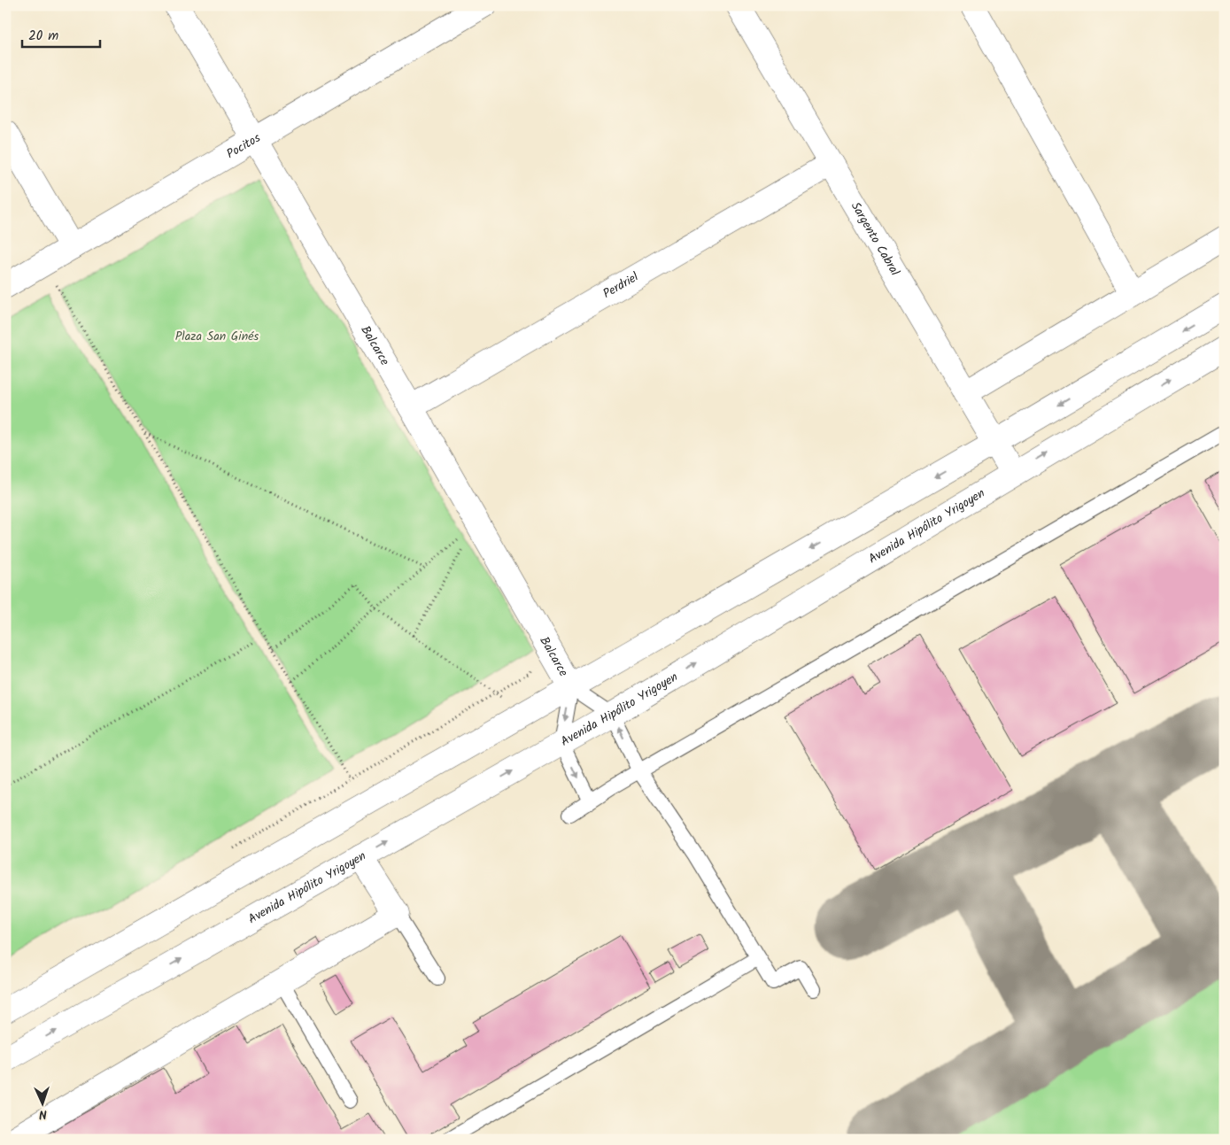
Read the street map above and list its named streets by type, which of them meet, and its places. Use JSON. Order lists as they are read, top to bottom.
{
  "streets": {
    "street": [
      "Pocitos",
      "Sargento Cabral",
      "Perdriel",
      "Balcarce",
      "Avenida Hipólito Yrigoyen"
    ]
  },
  "crossings": [
    ["Pocitos", "Balcarce"],
    ["Sargento Cabral", "Perdriel"],
    ["Sargento Cabral", "Avenida Hipólito Yrigoyen"],
    ["Perdriel", "Balcarce"]
  ],
  "parks": ["Plaza San Ginés"],
  "scale_bar": "20 m",
  "north": "bottom"
}
